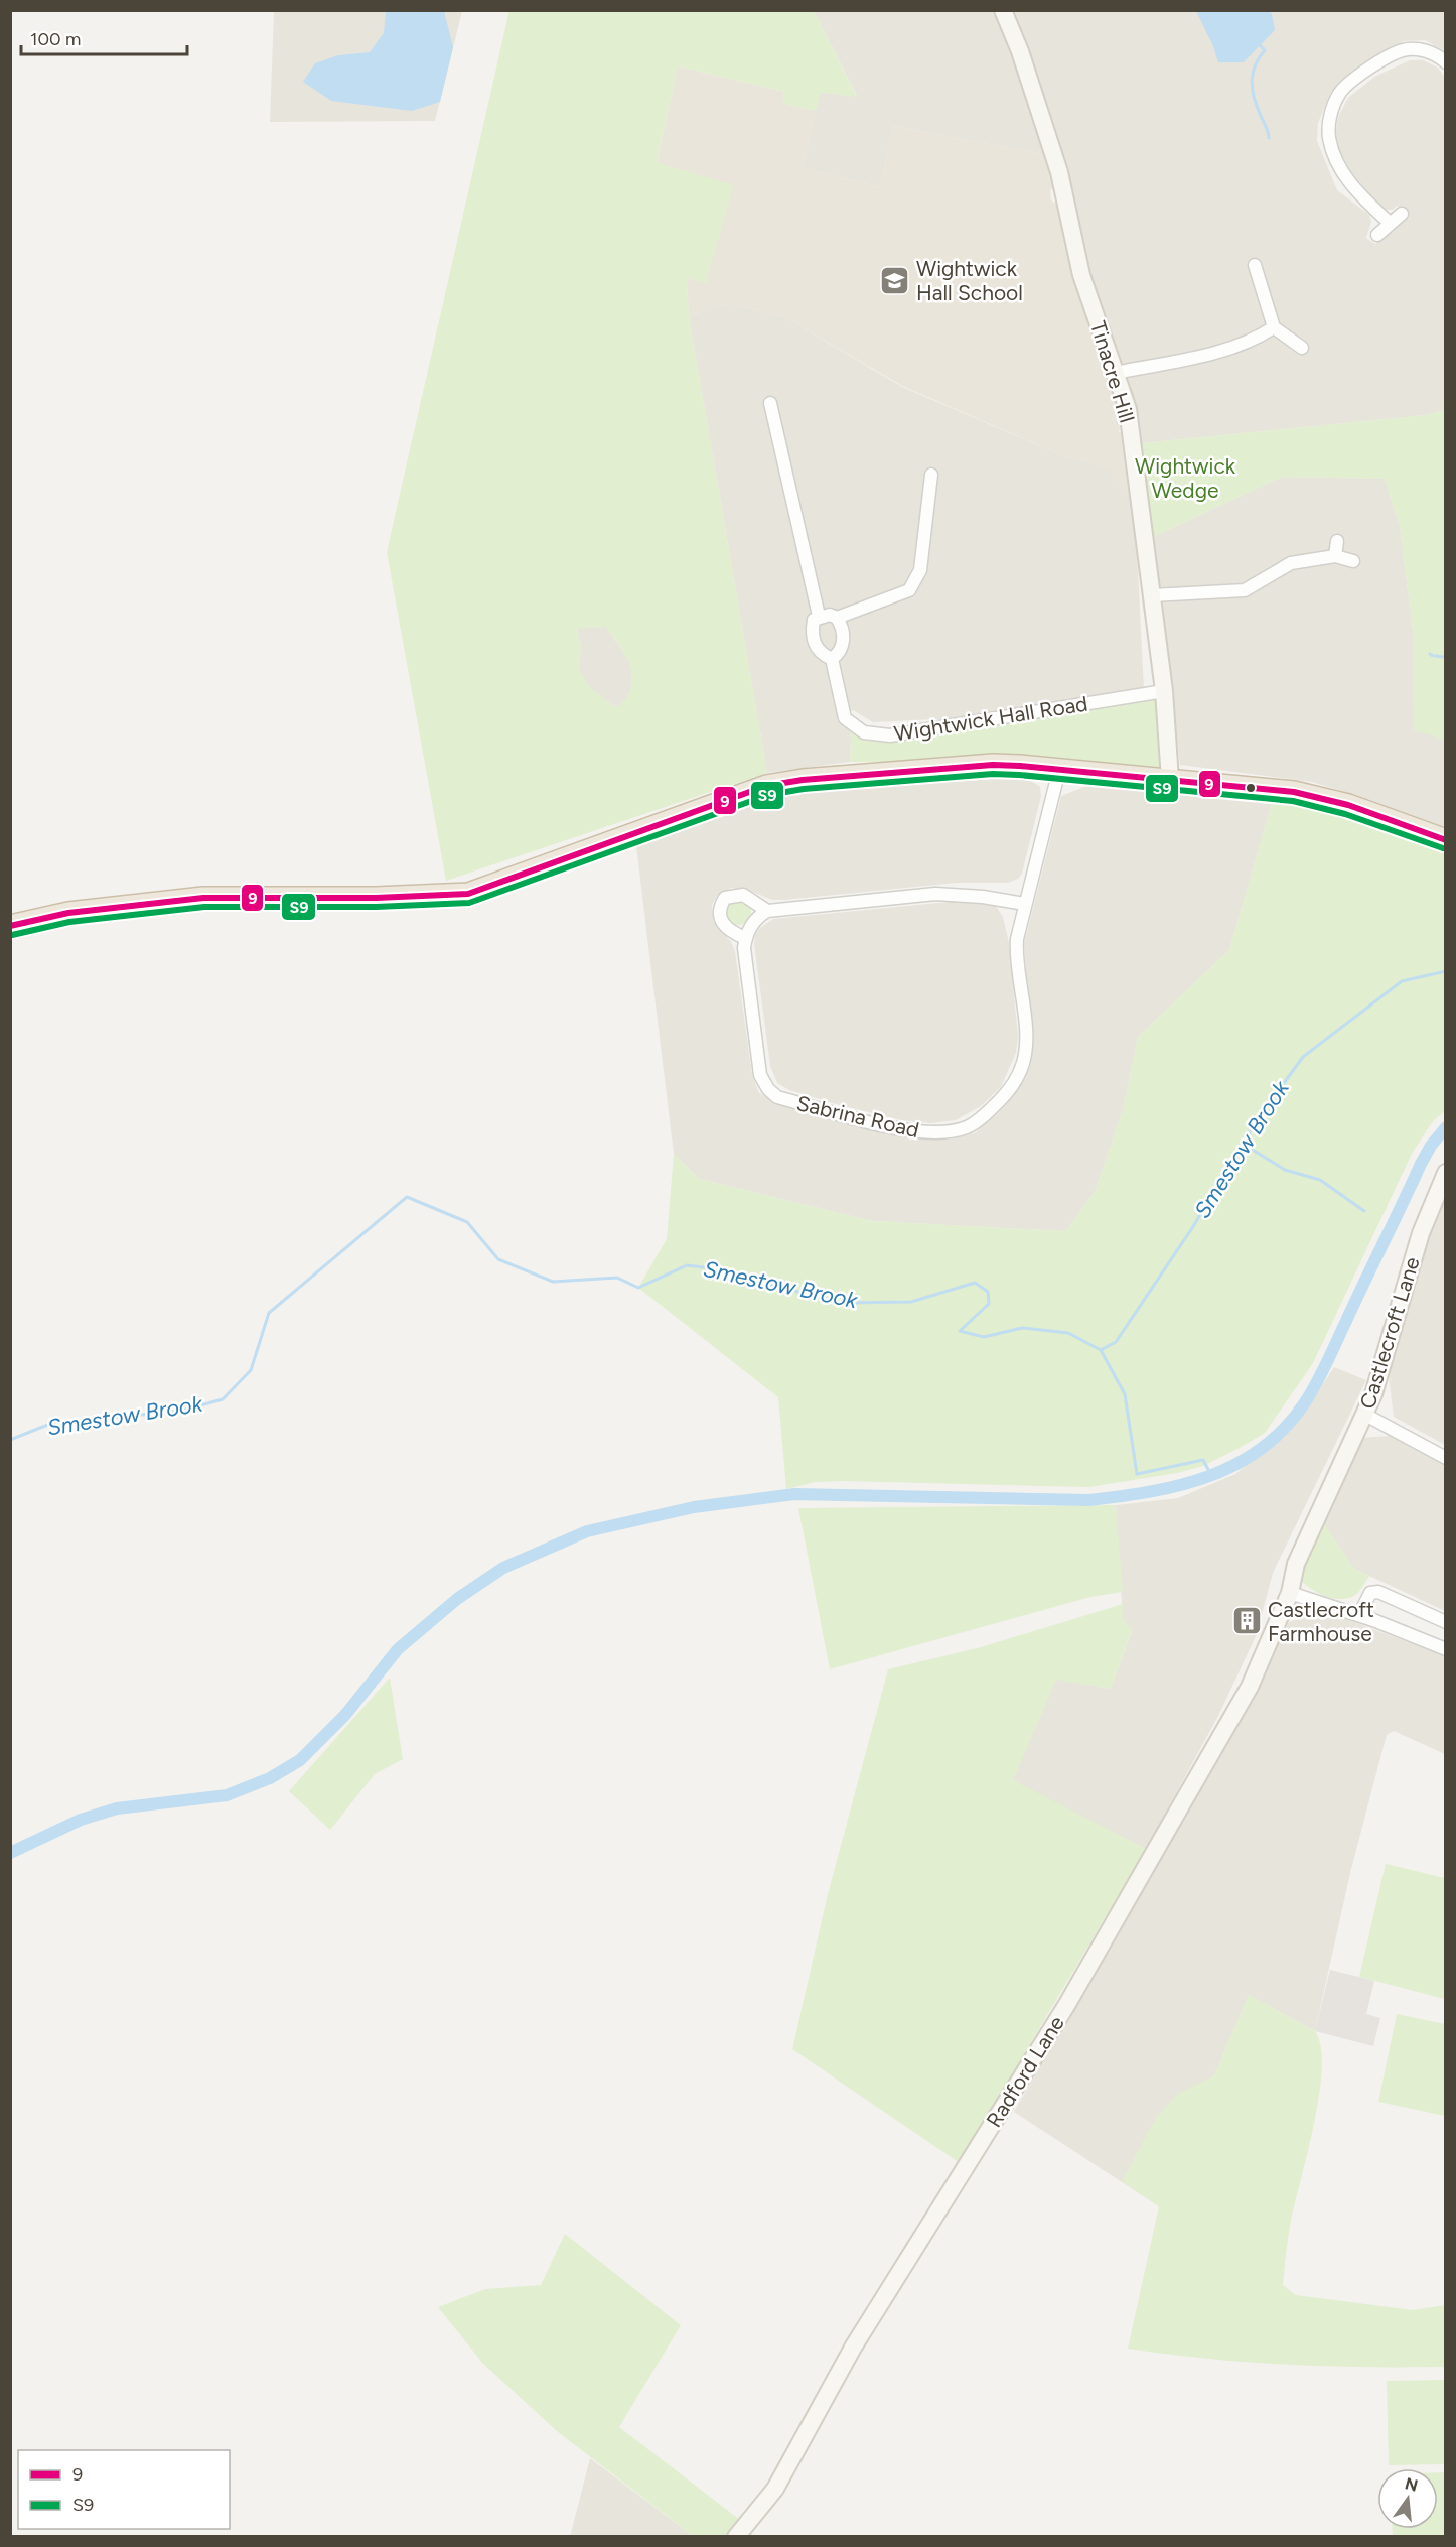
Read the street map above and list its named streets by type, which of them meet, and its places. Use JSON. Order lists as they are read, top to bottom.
{
  "streets": {
    "street": [
      "Tinacre Hill",
      "Wightwick Hall Road",
      "Sabrina Road",
      "Castlecroft Lane",
      "Radford Lane"
    ]
  },
  "crossings": [
    ["Tinacre Hill", "Wightwick Hall Road"],
    ["Castlecroft Lane", "Radford Lane"]
  ],
  "water": ["Smestow Brook"],
  "parks": ["Wightwick Wedge"],
  "places": {
    "school or university": ["Wightwick Hall School"],
    "building": ["Castlecroft Farmhouse"]
  },
  "lines": ["transit line 9", "transit line S9"],
  "legend": ["9", "S9"],
  "scale_bar": "100 m",
  "north": "top"
}
